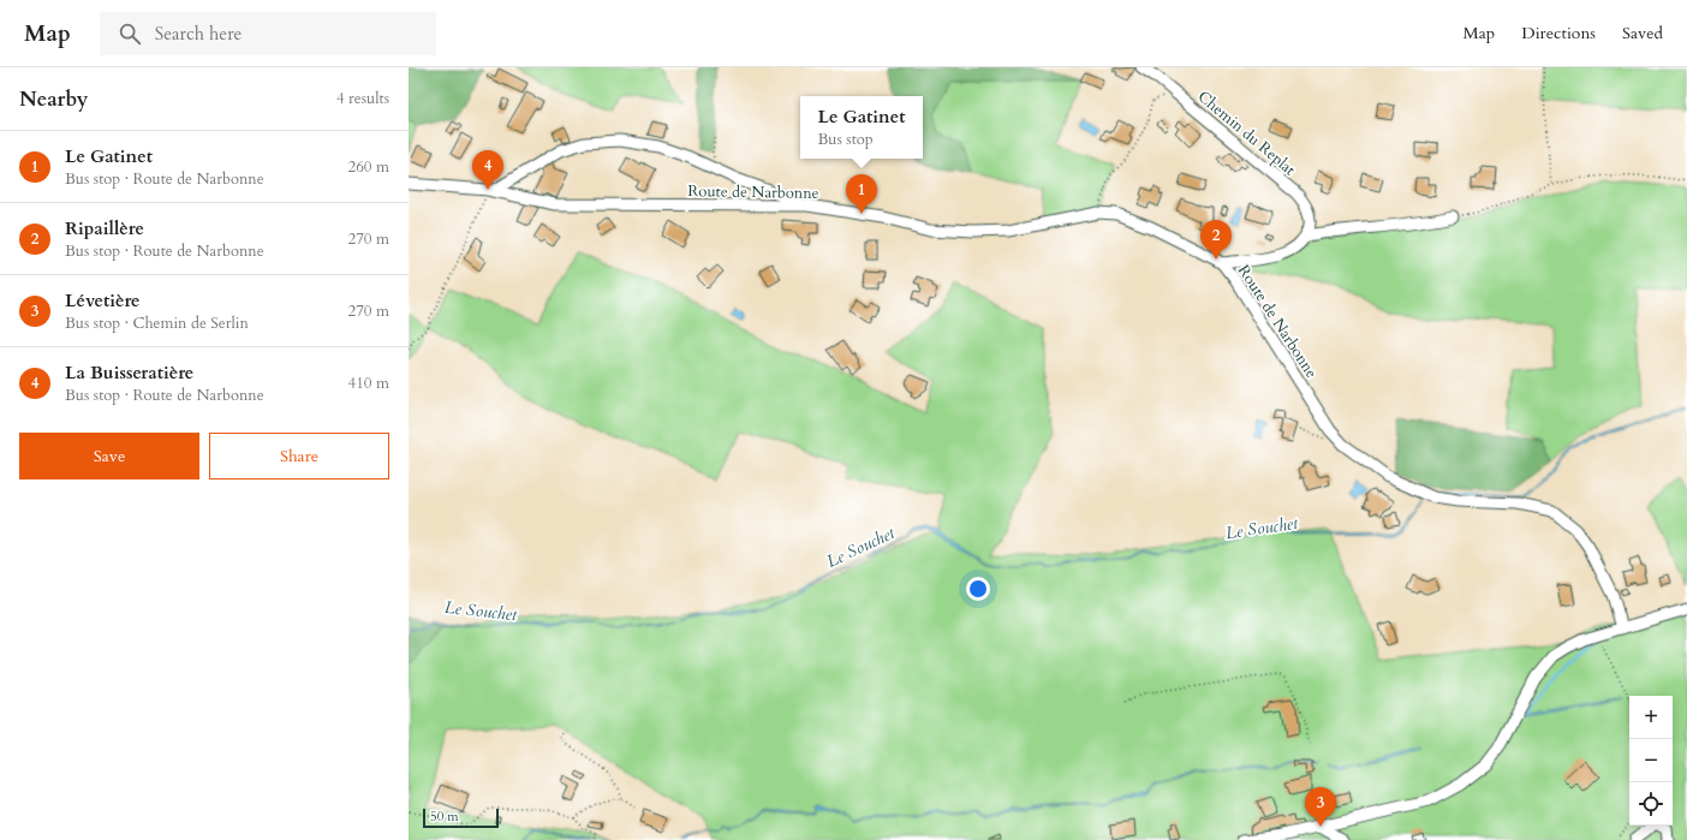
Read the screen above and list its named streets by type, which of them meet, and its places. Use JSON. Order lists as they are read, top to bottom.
{
  "streets": {
    "street": ["Chemin du Replat", "Route de Narbonne"]
  },
  "water": ["Le Souchet"],
  "scale_bar": "50 m",
  "page": {
    "header": "Map",
    "search": "Search here",
    "nav": ["Map", "Directions", "Saved"],
    "heading": ["Nearby", "4 results"],
    "popup": ["Le Gatinet", "Bus stop"],
    "list": [
      {
        "mark": "1",
        "name": "Le Gatinet",
        "note": "Bus stop · Route de Narbonne",
        "value": "260 m"
      },
      {
        "mark": "2",
        "name": "Ripaillère",
        "note": "Bus stop · Route de Narbonne",
        "value": "270 m"
      },
      {
        "mark": "3",
        "name": "Lévetière",
        "note": "Bus stop · Chemin de Serlin",
        "value": "270 m"
      },
      {
        "mark": "4",
        "name": "La Buisseratière",
        "note": "Bus stop · Route de Narbonne",
        "value": "410 m"
      }
    ],
    "pins": [
      "4",
      "1",
      "2",
      "3"
    ],
    "buttons": ["Save", "Share"],
    "map_buttons": ["+", "−"],
    "scale": "50 m"
  }
}
